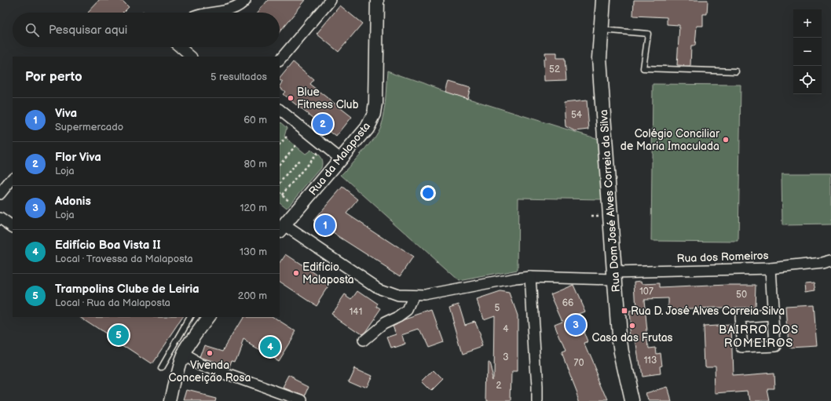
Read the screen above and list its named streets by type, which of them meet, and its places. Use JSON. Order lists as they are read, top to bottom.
{
  "streets": {
    "main road": ["Rua Dom José Alves Correia da Silva"],
    "street": ["Rua da Malaposta", "Rua dos Romeiros"]
  },
  "crossings": [
    ["Rua da Malaposta", "Rua dos Romeiros"],
    ["Rua Dom José Alves Correia da Silva", "Rua dos Romeiros"]
  ],
  "districts": ["BAIRRO DOS ROMEIROS"],
  "places": {
    "other": [
      "Blue Fitness Club",
      "Colégio Conciliar de Maria Imaculada",
      "Edifício Malaposta",
      "Casa das Frutas",
      "Vivenda Conceição Rosa"
    ],
    "transit": ["Rua D. José Alves Correia Silva"]
  },
  "house_numbers": [
    "52",
    "54",
    "107",
    "50",
    "66",
    "5",
    "141",
    "4",
    "3",
    "113",
    "70",
    "2"
  ],
  "page": {
    "map_buttons": ["+", "−"],
    "search": "Pesquisar aqui",
    "heading": ["Por perto", "5 resultados"],
    "list": [
      {
        "mark": "1",
        "name": "Viva",
        "note": "Supermercado",
        "value": "60 m"
      },
      {
        "mark": "2",
        "name": "Flor Viva",
        "note": "Loja",
        "value": "80 m"
      },
      {
        "mark": "3",
        "name": "Adonis",
        "note": "Loja",
        "value": "120 m"
      },
      {
        "mark": "4",
        "name": "Edifício Boa Vista II",
        "note": "Local · Travessa da Malaposta",
        "value": "130 m"
      },
      {
        "mark": "5",
        "name": "Trampolins Clube de Leiria",
        "note": "Local · Rua da Malaposta",
        "value": "200 m"
      }
    ],
    "pins": [
      "2",
      "1",
      "3",
      "5",
      "4"
    ]
  }
}
